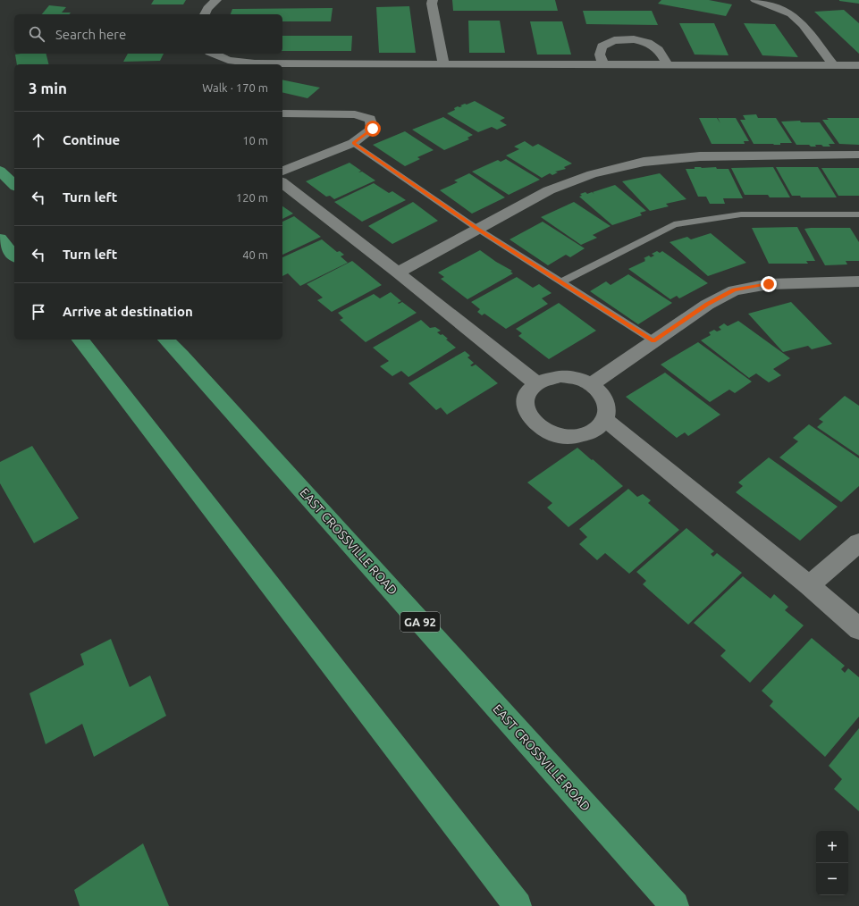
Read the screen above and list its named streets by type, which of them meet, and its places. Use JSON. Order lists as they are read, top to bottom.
{
  "streets": {
    "main road": ["EAST CROSSVILLE ROAD", "GA 92"]
  },
  "page": {
    "search": "Search here",
    "heading": ["3 min", "Walk · 170 m"],
    "list": [
      ["Continue", "10 m"],
      ["Turn left", "120 m"],
      ["Turn left", "40 m"],
      "Arrive at destination"
    ],
    "map_buttons": ["+", "−"]
  }
}
